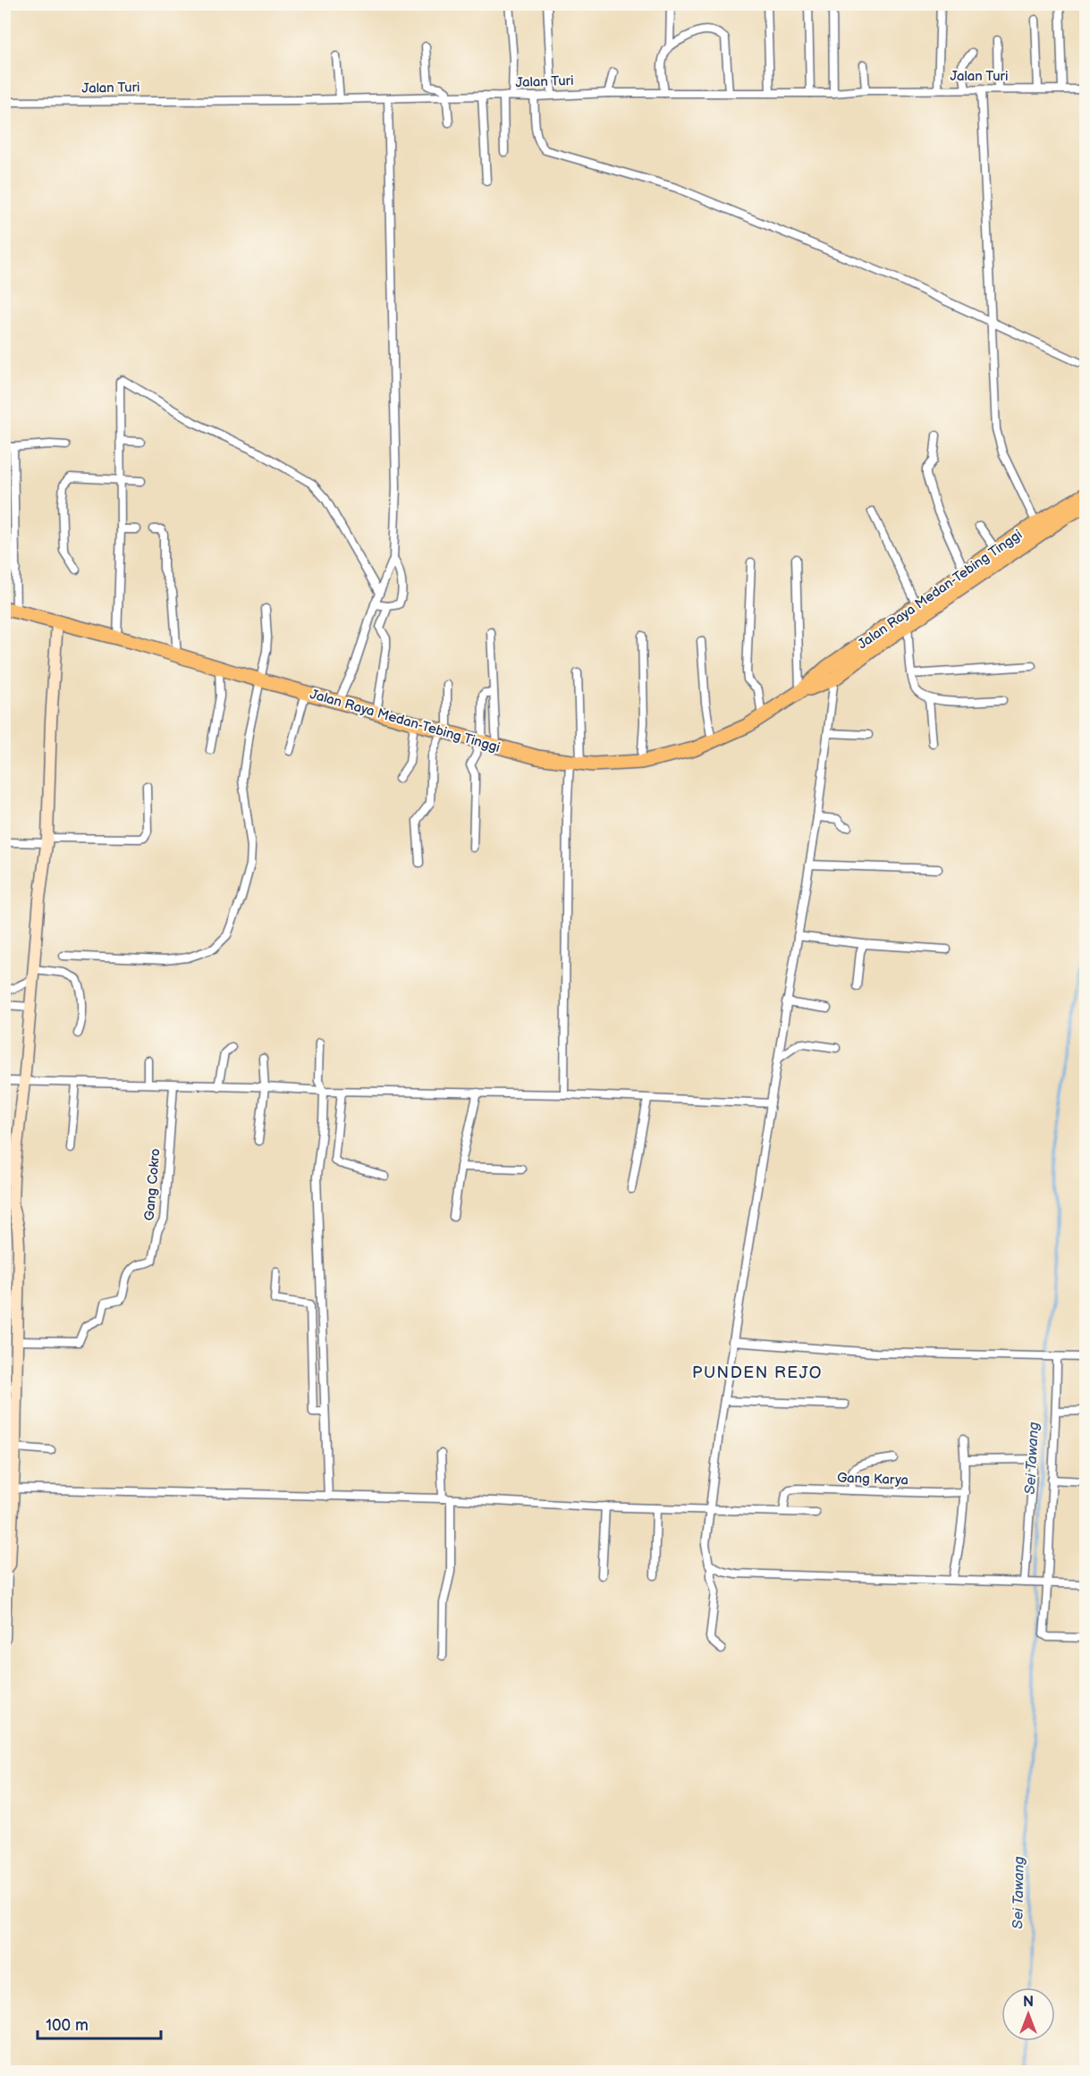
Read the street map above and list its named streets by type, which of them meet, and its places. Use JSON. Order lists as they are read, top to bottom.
{
  "streets": {
    "highway": ["Jalan Raya Medan-Tebing Tinggi"],
    "street": ["Jalan Turi", "Gang Cokro", "Gang Karya"]
  },
  "districts": ["PUNDEN REJO"],
  "water": ["Sei Tawang"],
  "scale_bar": "100 m",
  "north": "top"
}
